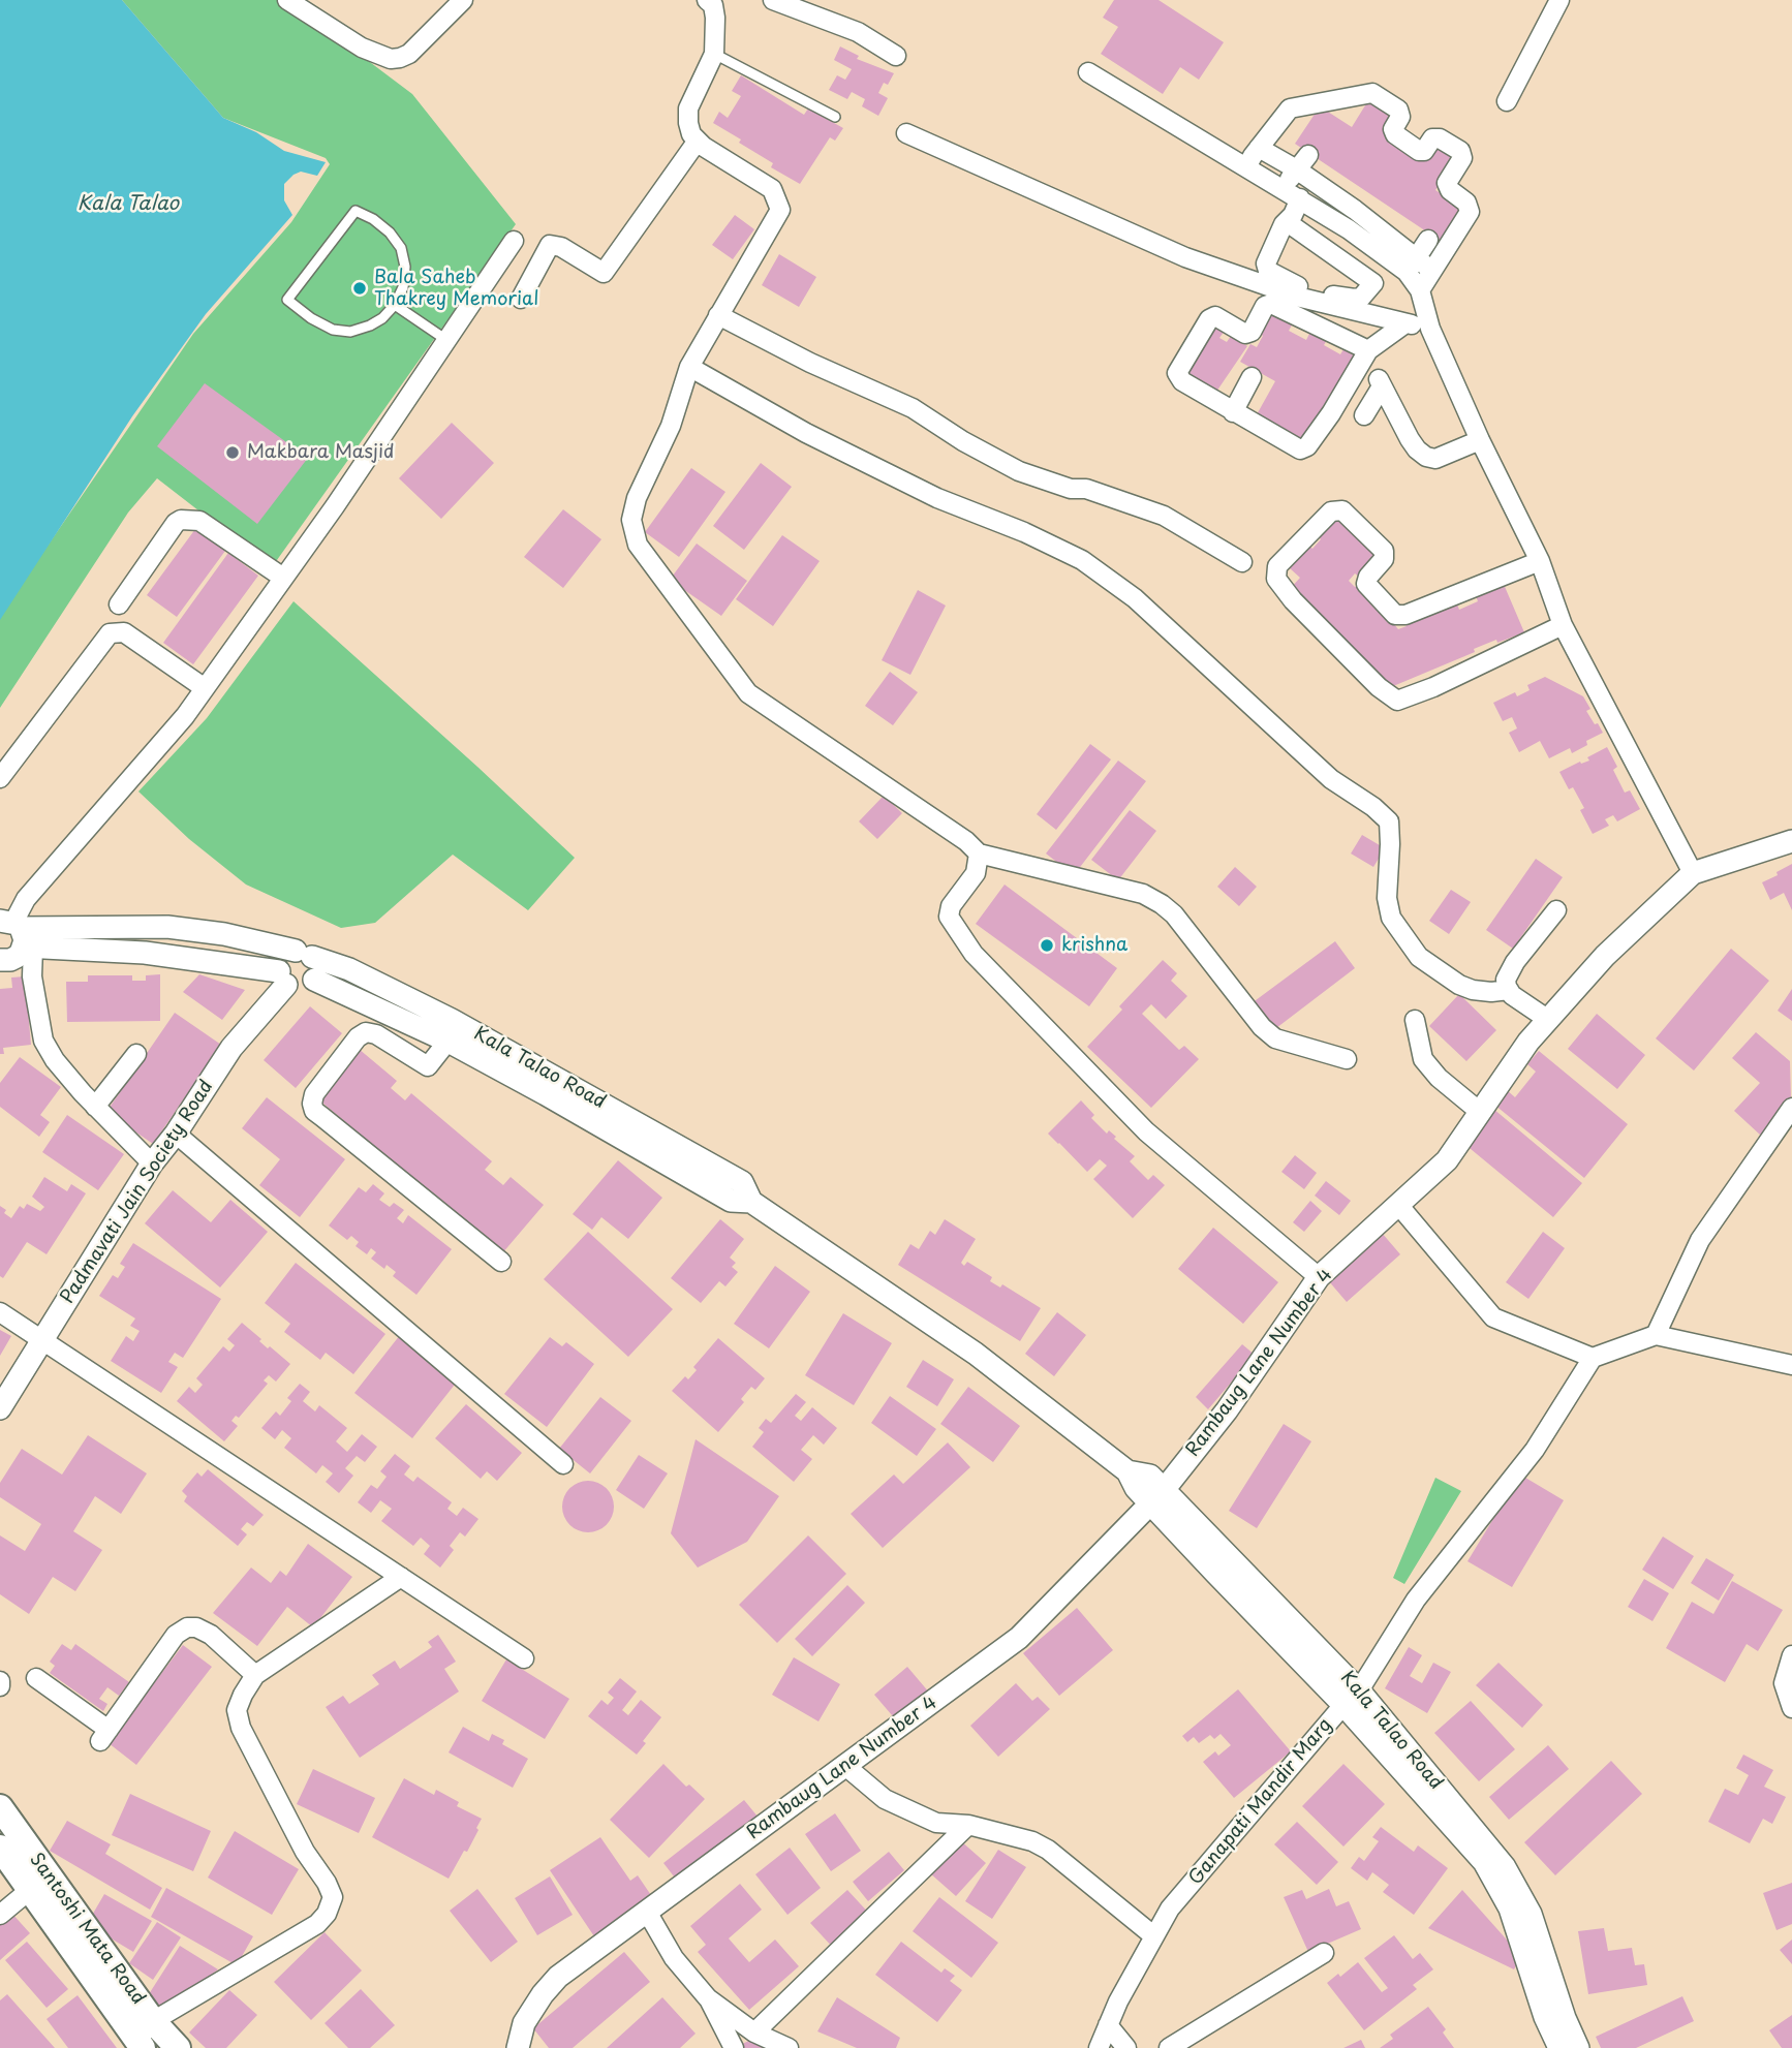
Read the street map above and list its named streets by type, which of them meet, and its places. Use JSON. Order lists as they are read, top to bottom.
{
  "streets": {
    "main road": ["Santoshi Mata Road"],
    "street": [
      "Kala Talao Road",
      "Padmavati Jain Society Road",
      "Rambaug Lane Number 4",
      "Ganapati Mandir Marg"
    ]
  },
  "crossings": [
    ["Kala Talao Road", "Padmavati Jain Society Road"],
    ["Kala Talao Road", "Rambaug Lane Number 4"],
    ["Kala Talao Road", "Ganapati Mandir Marg"]
  ],
  "water": ["Kala Talao"],
  "places": ["Bala Saheb Thakrey Memorial", "Makbara Masjid", "krishna"]
}
